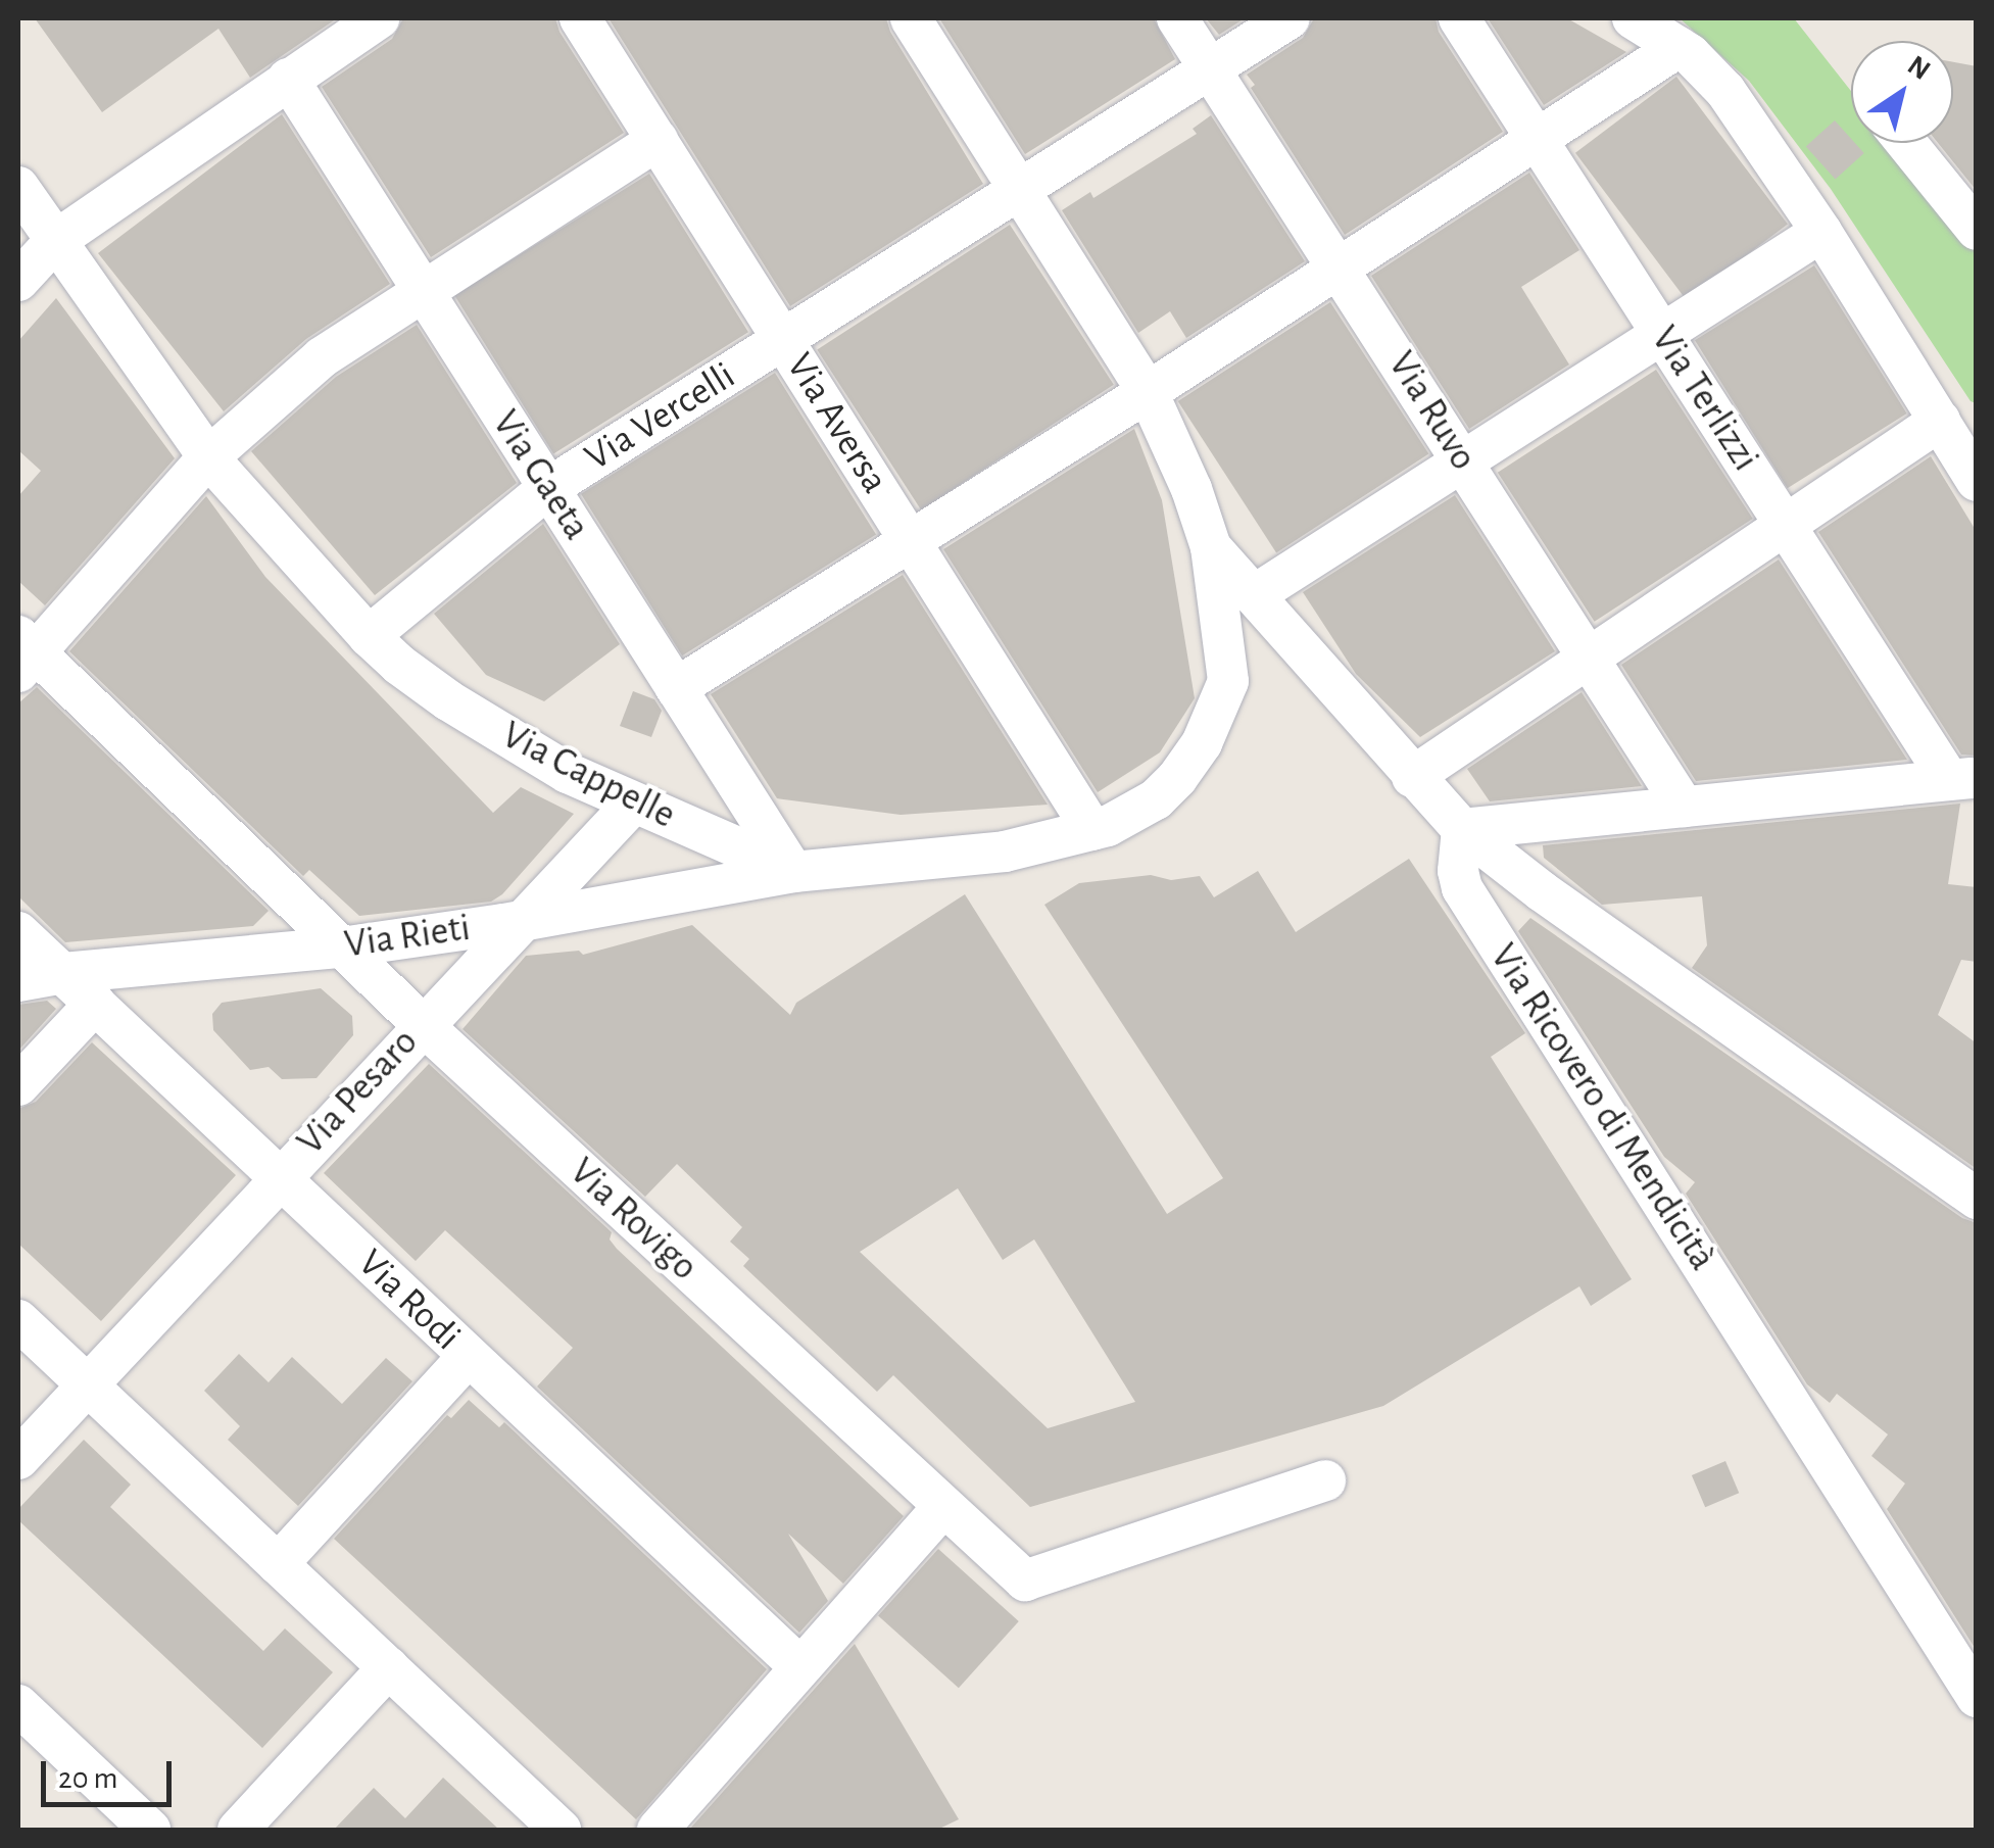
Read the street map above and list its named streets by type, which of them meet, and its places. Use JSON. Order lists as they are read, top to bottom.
{
  "streets": {
    "street": [
      "Via Terlizzi",
      "Via Ruvo",
      "Via Vercelli",
      "Via Aversa",
      "Via Gaeta",
      "Via Cappelle",
      "Via Rieti",
      "Via Pesaro",
      "Via Ricovero di Mendicità",
      "Via Rovigo",
      "Via Rodi"
    ]
  },
  "crossings": [
    ["Via Ruvo", "Via Vercelli"],
    ["Via Vercelli", "Via Aversa"],
    ["Via Vercelli", "Via Gaeta"],
    ["Via Vercelli", "Via Cappelle"],
    ["Via Aversa", "Via Cappelle"],
    ["Via Gaeta", "Via Cappelle"],
    ["Via Gaeta", "Via Rieti"],
    ["Via Cappelle", "Via Rieti"],
    ["Via Cappelle", "Via Pesaro"],
    ["Via Rieti", "Via Pesaro"],
    ["Via Rieti", "Via Rovigo"],
    ["Via Rieti", "Via Rodi"],
    ["Via Pesaro", "Via Rovigo"],
    ["Via Pesaro", "Via Rodi"]
  ],
  "scale_bar": "20 m",
  "north": "top right"
}
